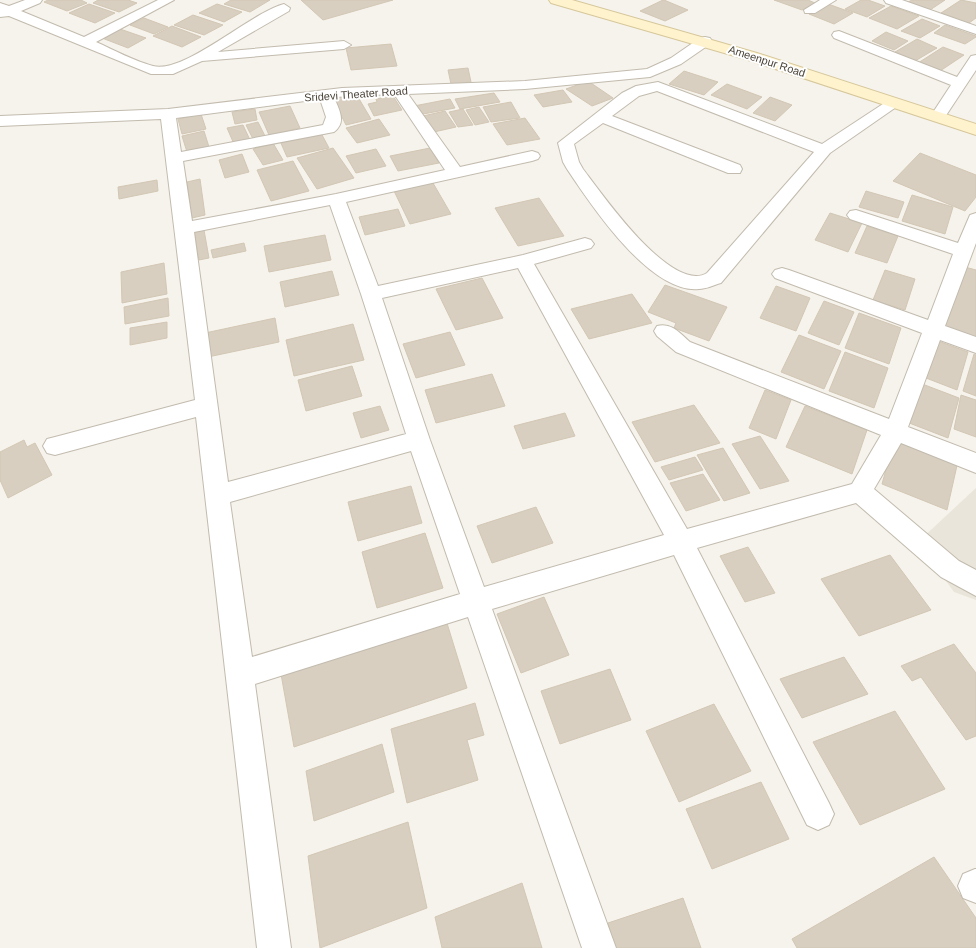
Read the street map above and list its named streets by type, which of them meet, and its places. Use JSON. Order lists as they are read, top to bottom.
{
  "streets": {
    "street": ["Ameenpur Road", "Sridevi Theater Road"]
  },
  "crossings": [
    ["Ameenpur Road", "Sridevi Theater Road"]
  ]
}
